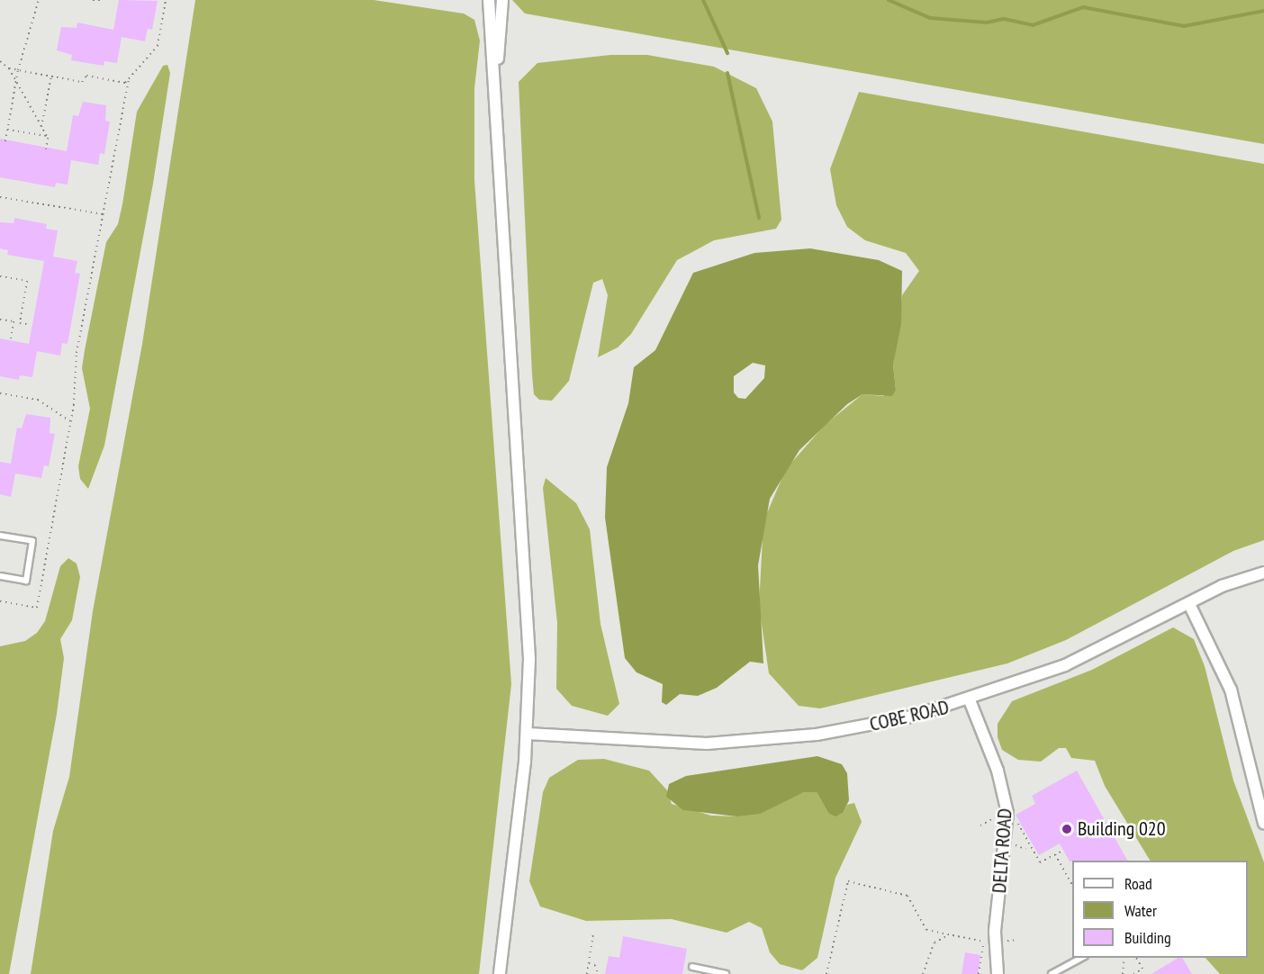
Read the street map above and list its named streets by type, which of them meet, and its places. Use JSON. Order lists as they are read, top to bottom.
{
  "streets": {
    "street": ["COBE ROAD", "DELTA ROAD"]
  },
  "crossings": [
    ["COBE ROAD", "DELTA ROAD"]
  ],
  "places": ["Building 020"],
  "legend": ["Road", "Water", "Building"]
}
